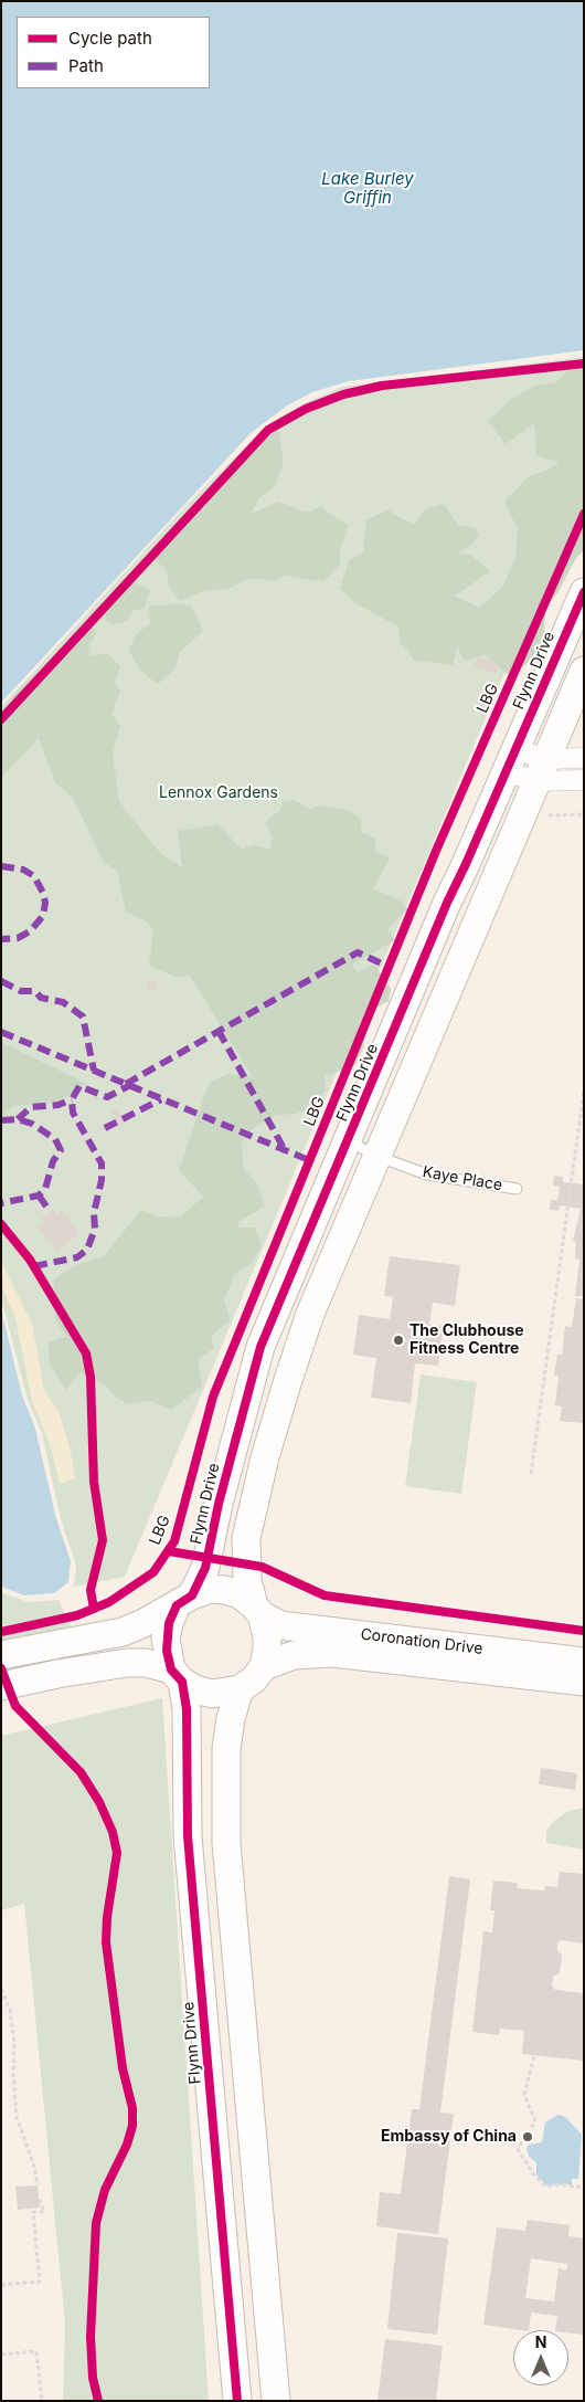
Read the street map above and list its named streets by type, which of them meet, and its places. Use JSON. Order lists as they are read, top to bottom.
{
  "streets": {
    "main road": ["Flynn Drive", "Coronation Drive"],
    "lane": ["Kaye Place"],
    "cycle path": ["LBG"]
  },
  "crossings": [
    ["Flynn Drive", "Kaye Place"],
    ["Flynn Drive", "Coronation Drive"]
  ],
  "water": ["Lake Burley Griffin"],
  "parks": ["Lennox Gardens"],
  "places": ["The Clubhouse Fitness Centre", "Embassy of China"],
  "legend": ["Cycle path", "Path"],
  "north": "top"
}
